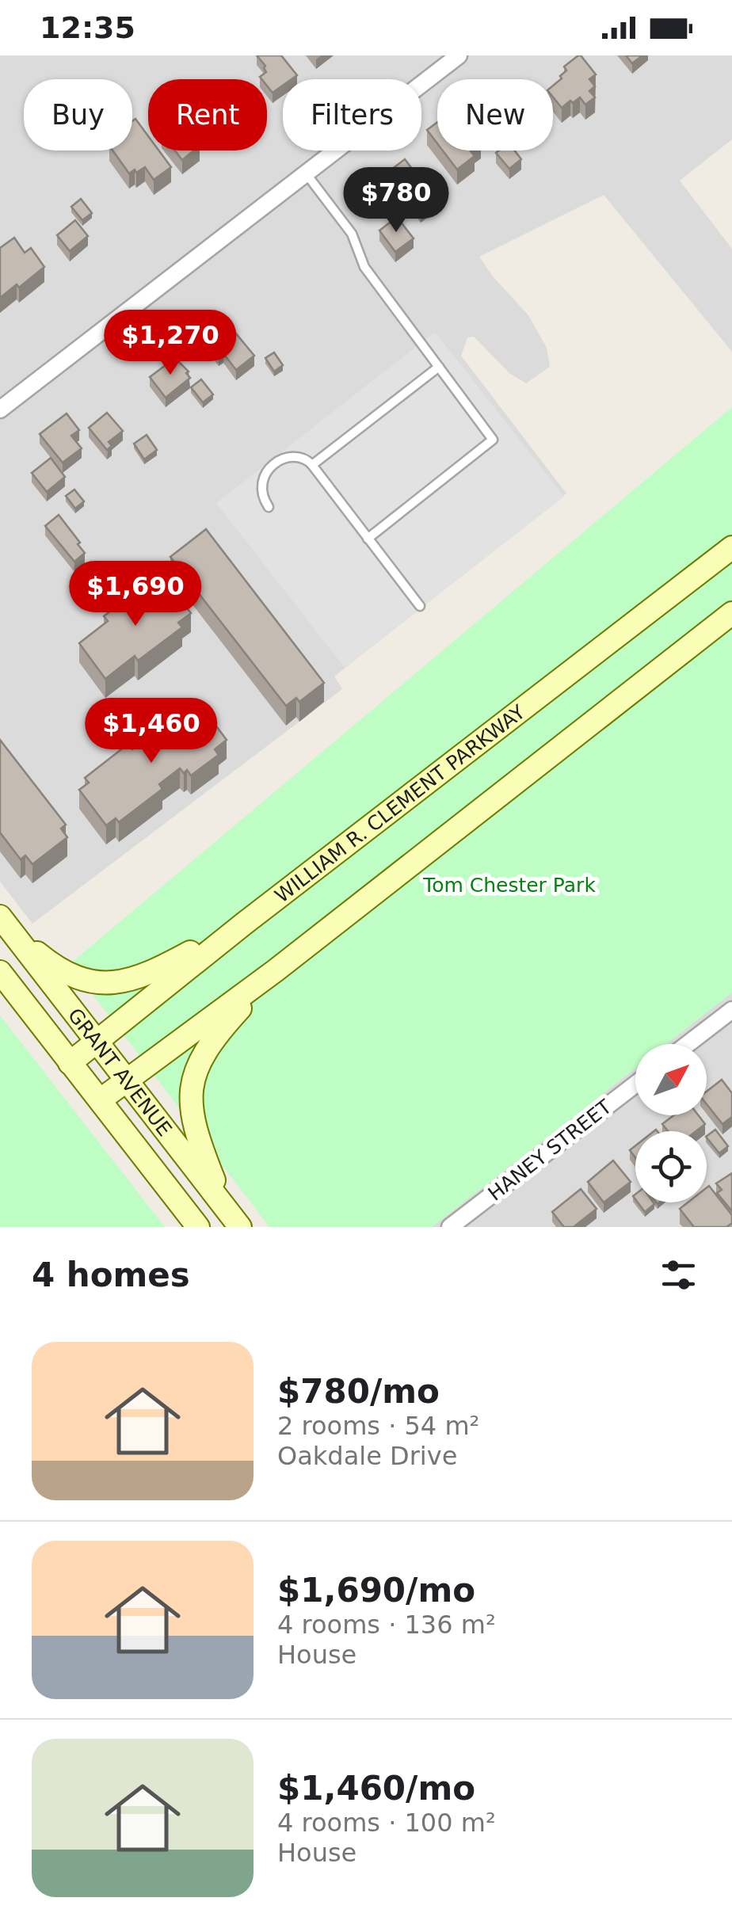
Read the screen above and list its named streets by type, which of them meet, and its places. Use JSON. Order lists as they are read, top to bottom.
{
  "streets": {
    "main road": ["WILLIAM R. CLEMENT PARKWAY", "GRANT AVENUE"],
    "street": ["HANEY STREET"]
  },
  "crossings": [
    ["WILLIAM R. CLEMENT PARKWAY", "GRANT AVENUE"]
  ],
  "parks": ["Tom Chester Park"],
  "north": "top right",
  "page": {
    "status": "12:35",
    "chip": [
      "Buy",
      "Rent",
      "Filters",
      "New"
    ],
    "price": [
      "$780",
      "$1,270",
      "$1,690",
      "$1,460"
    ],
    "heading": "4 homes",
    "list": [
      {
        "name": "$780/mo",
        "note": "2 rooms · 54 m² · Oakdale Drive"
      },
      {
        "name": "$1,690/mo",
        "note": "4 rooms · 136 m² · House"
      },
      {
        "name": "$1,460/mo",
        "note": "4 rooms · 100 m² · House"
      }
    ]
  }
}
